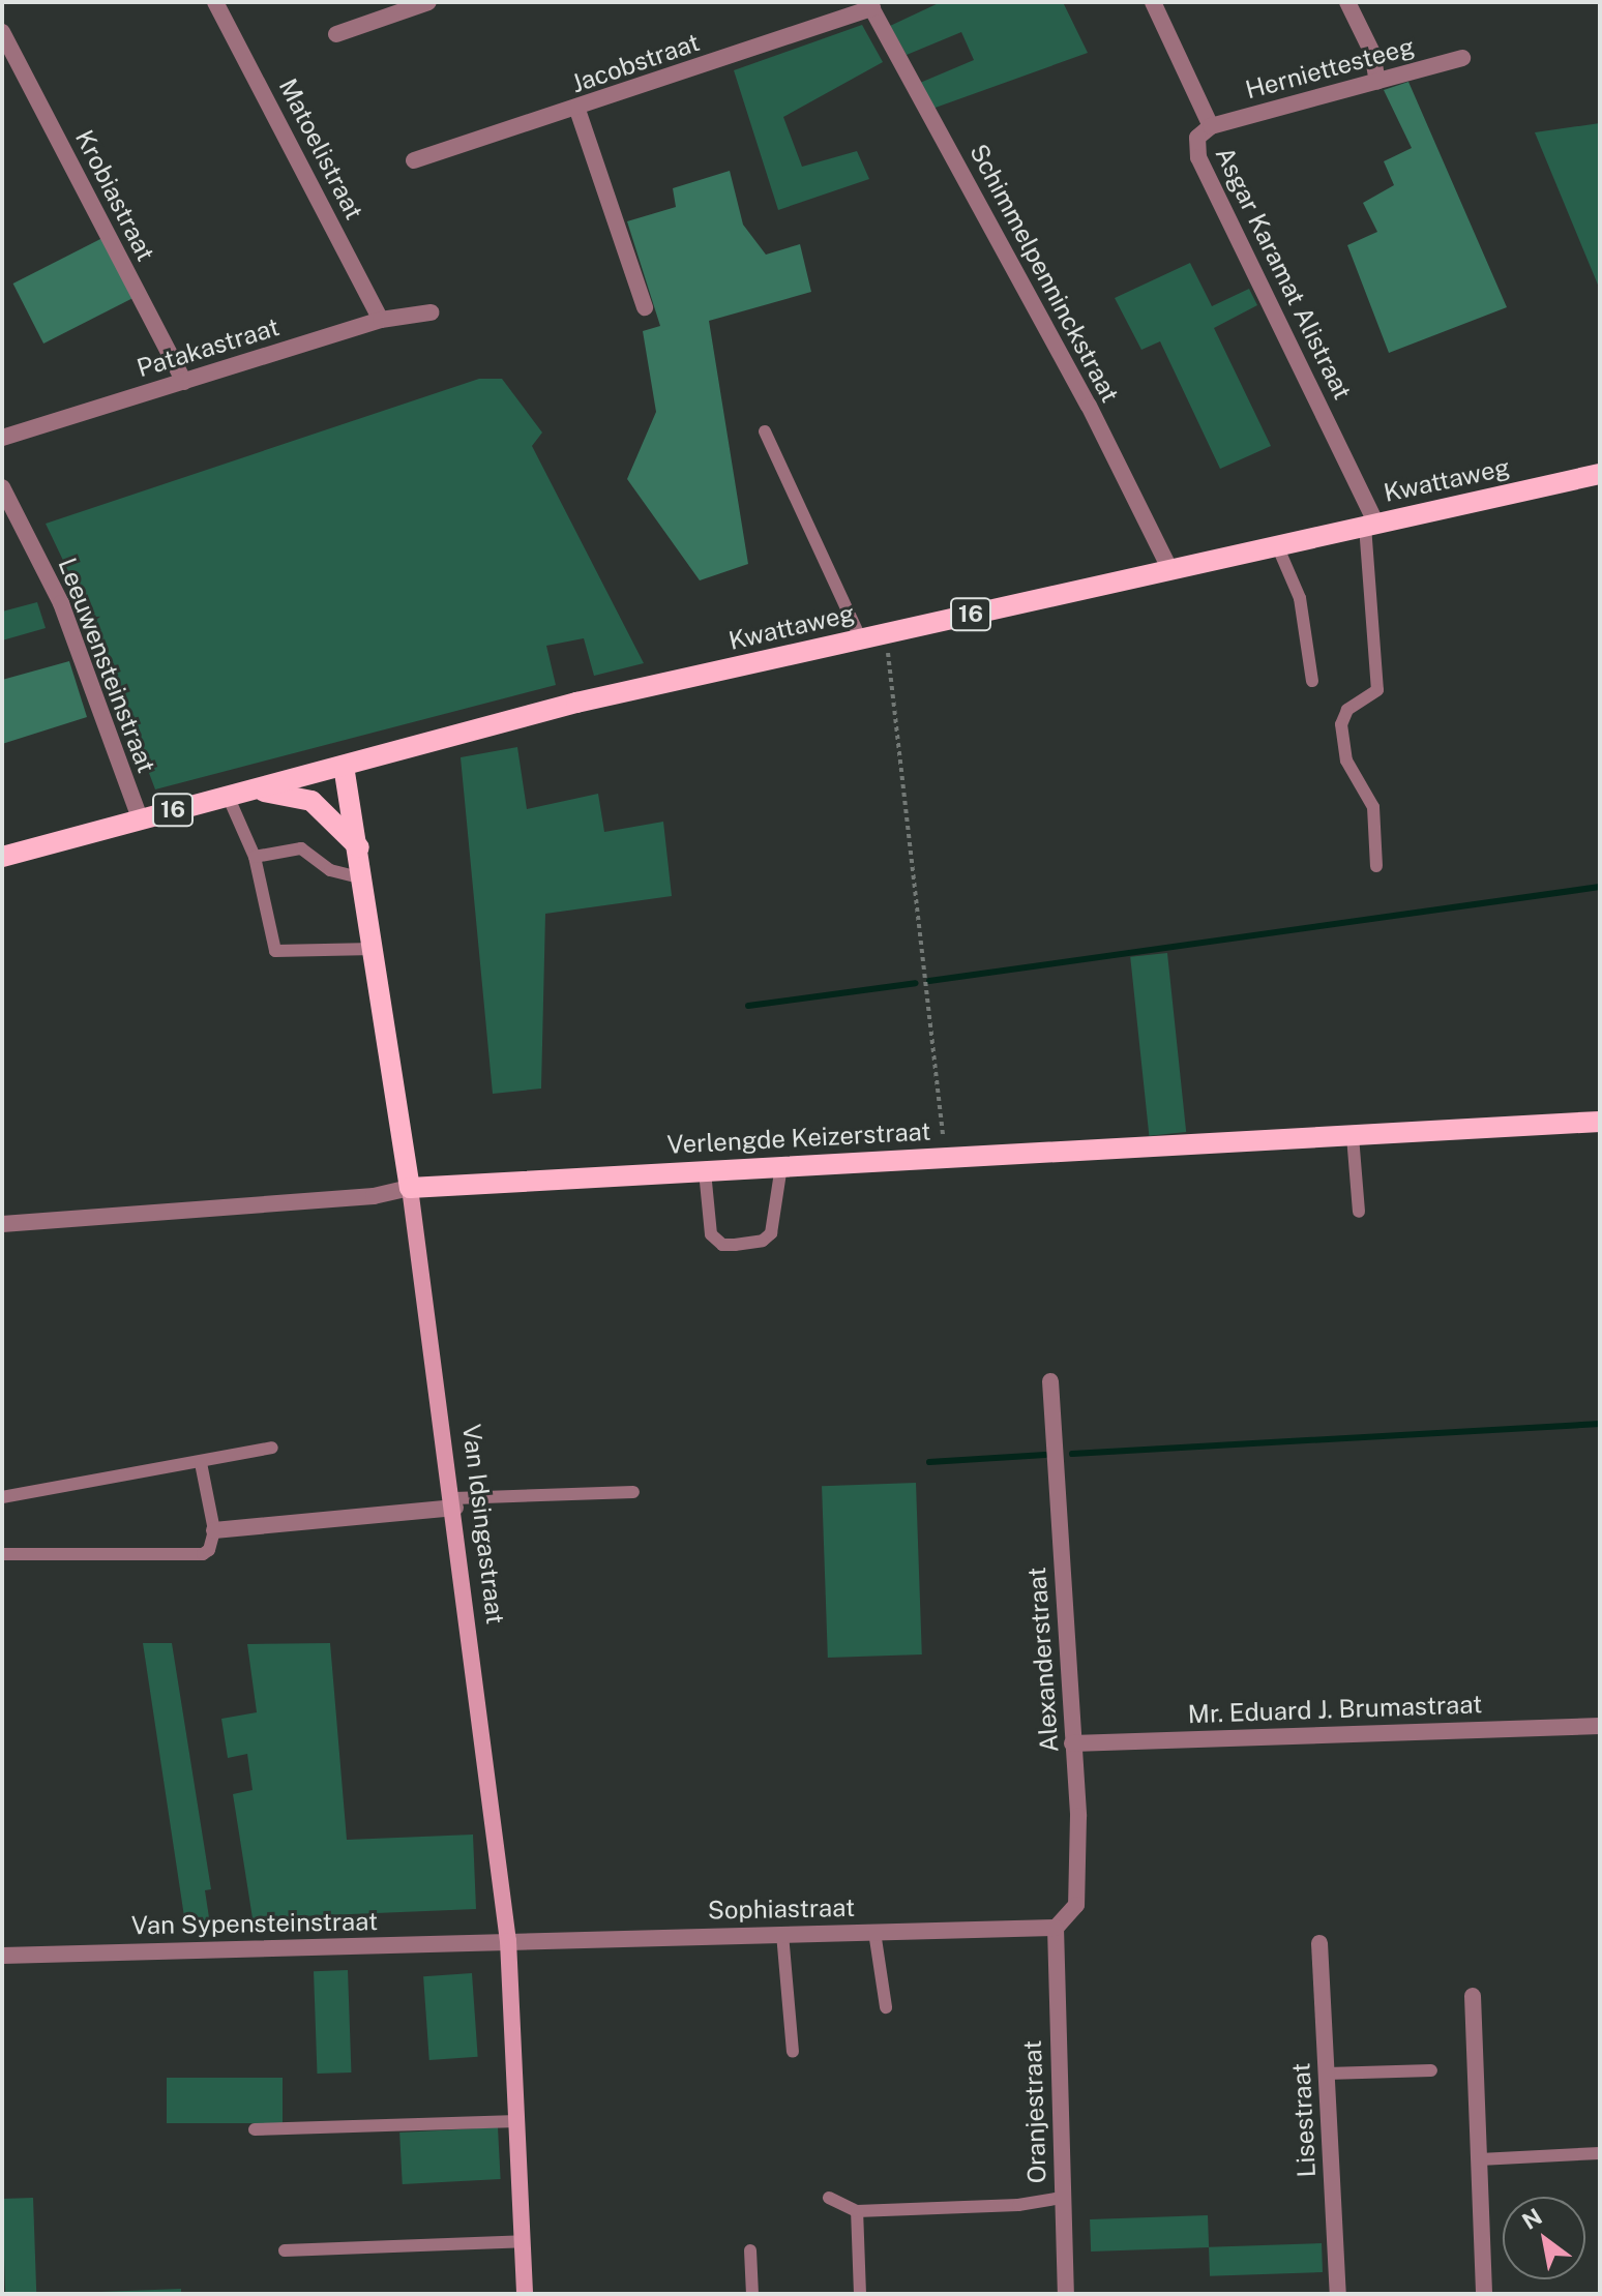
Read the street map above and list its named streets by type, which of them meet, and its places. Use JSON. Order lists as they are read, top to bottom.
{
  "streets": {
    "main road": [
      "Kwattaweg",
      "16",
      "Verlengde Keizerstraat",
      "Van Idsingastraat"
    ],
    "street": [
      "Jacobstraat",
      "Herniettesteeg",
      "Matoelistraat",
      "Krobiastraat",
      "Schimmelpenninckstraat",
      "Asgar Karamat Alistraat",
      "Patakastraat",
      "Leeuwensteinstraat",
      "Alexanderstraat",
      "Mr. Eduard J. Brumastraat",
      "Sophiastraat",
      "Van Sypensteinstraat",
      "Oranjestraat",
      "Lisestraat"
    ]
  },
  "crossings": [
    ["Jacobstraat", "Schimmelpenninckstraat"],
    ["Herniettesteeg", "Asgar Karamat Alistraat"],
    ["Matoelistraat", "Patakastraat"],
    ["Krobiastraat", "Patakastraat"],
    ["Schimmelpenninckstraat", "Kwattaweg"],
    ["Asgar Karamat Alistraat", "Kwattaweg"],
    ["Kwattaweg", "Leeuwensteinstraat"],
    ["Kwattaweg", "Van Idsingastraat"],
    ["Verlengde Keizerstraat", "Van Idsingastraat"],
    ["Van Idsingastraat", "Sophiastraat"],
    ["Van Idsingastraat", "Van Sypensteinstraat"],
    ["Alexanderstraat", "Mr. Eduard J. Brumastraat"],
    ["Alexanderstraat", "Sophiastraat"],
    ["Alexanderstraat", "Oranjestraat"],
    ["Sophiastraat", "Van Sypensteinstraat"],
    ["Sophiastraat", "Oranjestraat"]
  ],
  "north": "top left"
}
